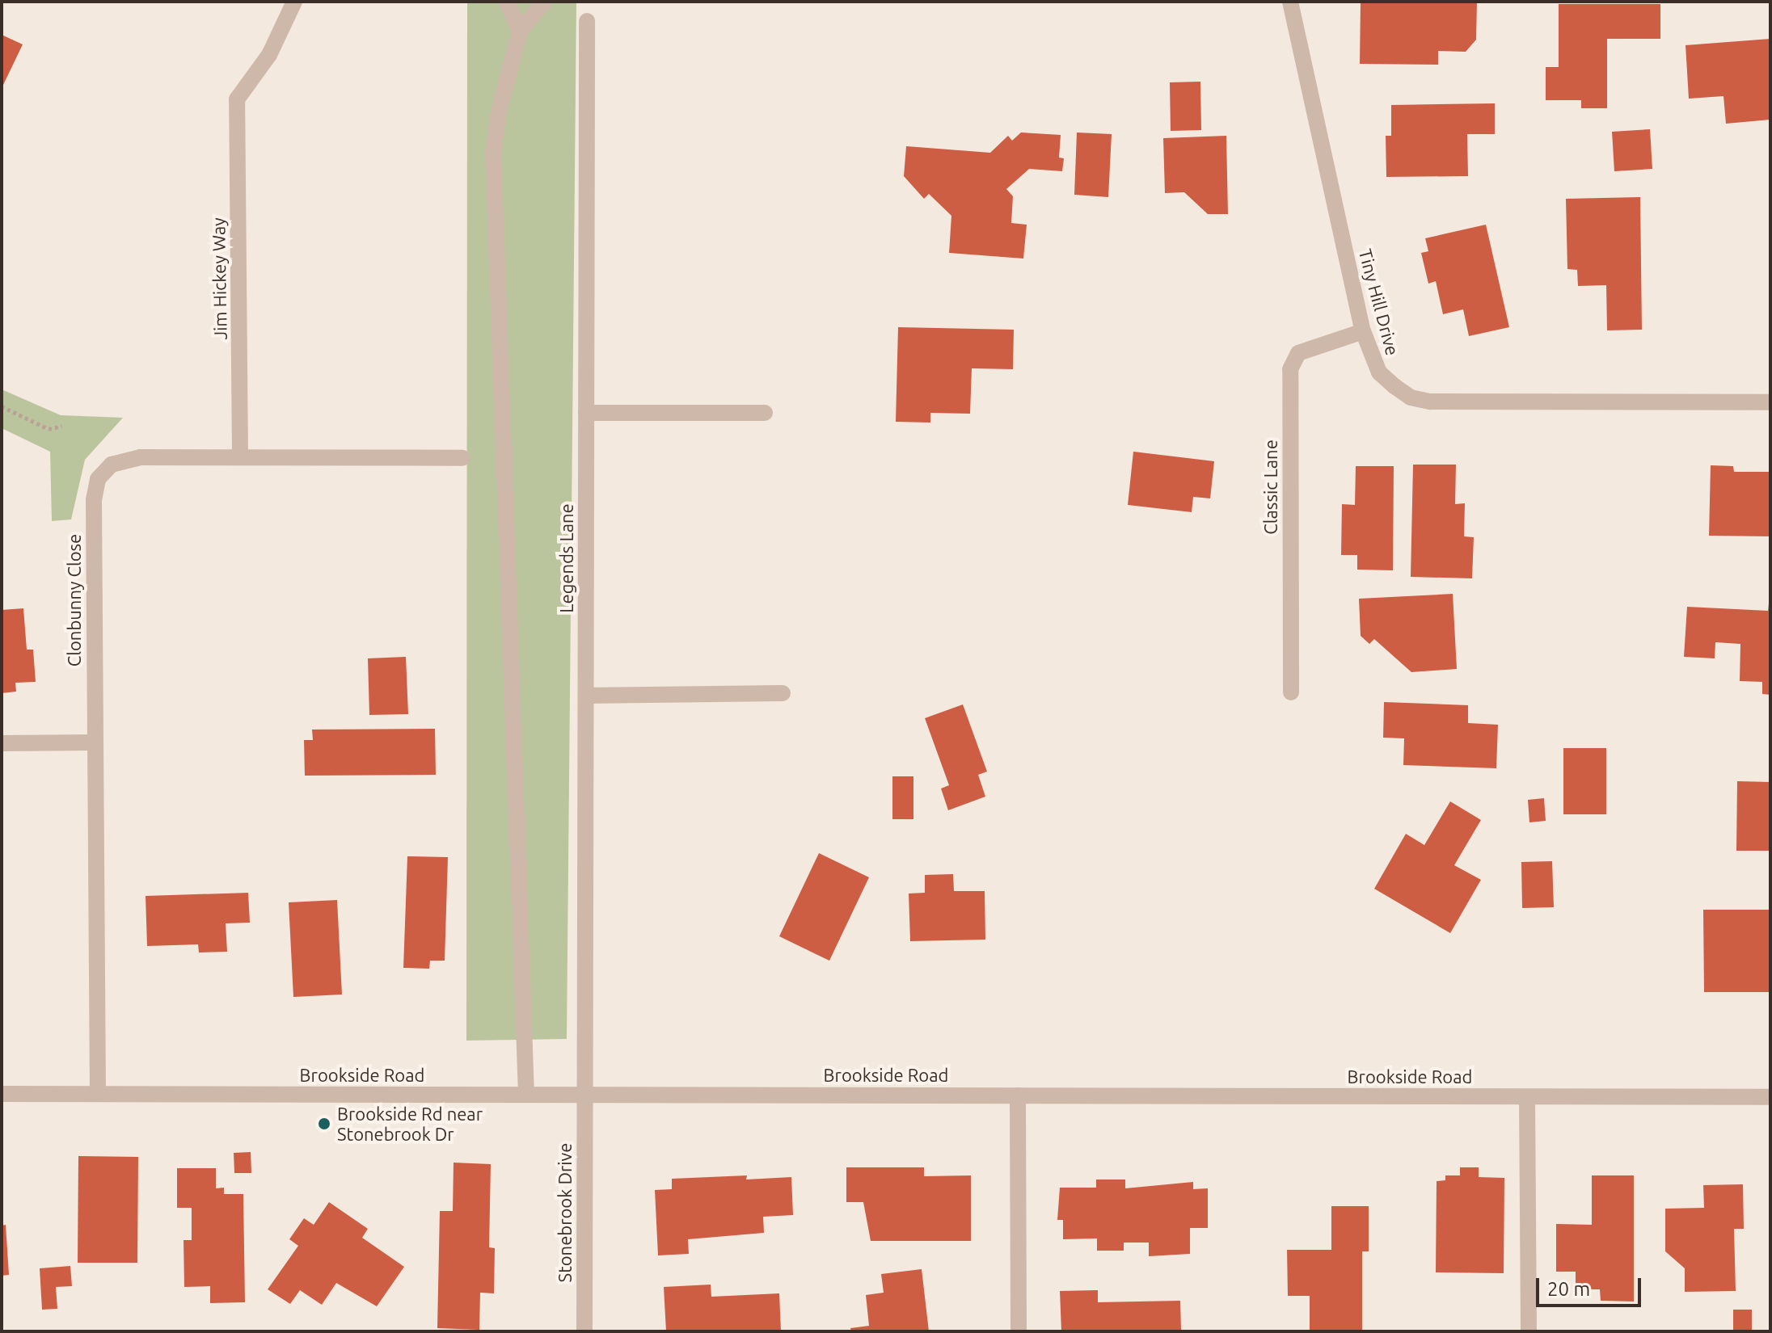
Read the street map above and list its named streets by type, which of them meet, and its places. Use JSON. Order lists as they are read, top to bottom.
{
  "streets": {
    "street": [
      "Jim Hickey Way",
      "Tiny Hill Drive",
      "Classic Lane",
      "Legends Lane",
      "Clonbunny Close",
      "Brookside Road",
      "Stonebrook Drive"
    ]
  },
  "crossings": [
    ["Jim Hickey Way", "Clonbunny Close"],
    ["Tiny Hill Drive", "Classic Lane"],
    ["Legends Lane", "Brookside Road"],
    ["Legends Lane", "Stonebrook Drive"],
    ["Clonbunny Close", "Brookside Road"],
    ["Brookside Road", "Stonebrook Drive"]
  ],
  "places": ["Brookside Rd near Stonebrook Dr"],
  "scale_bar": "20 m"
}
